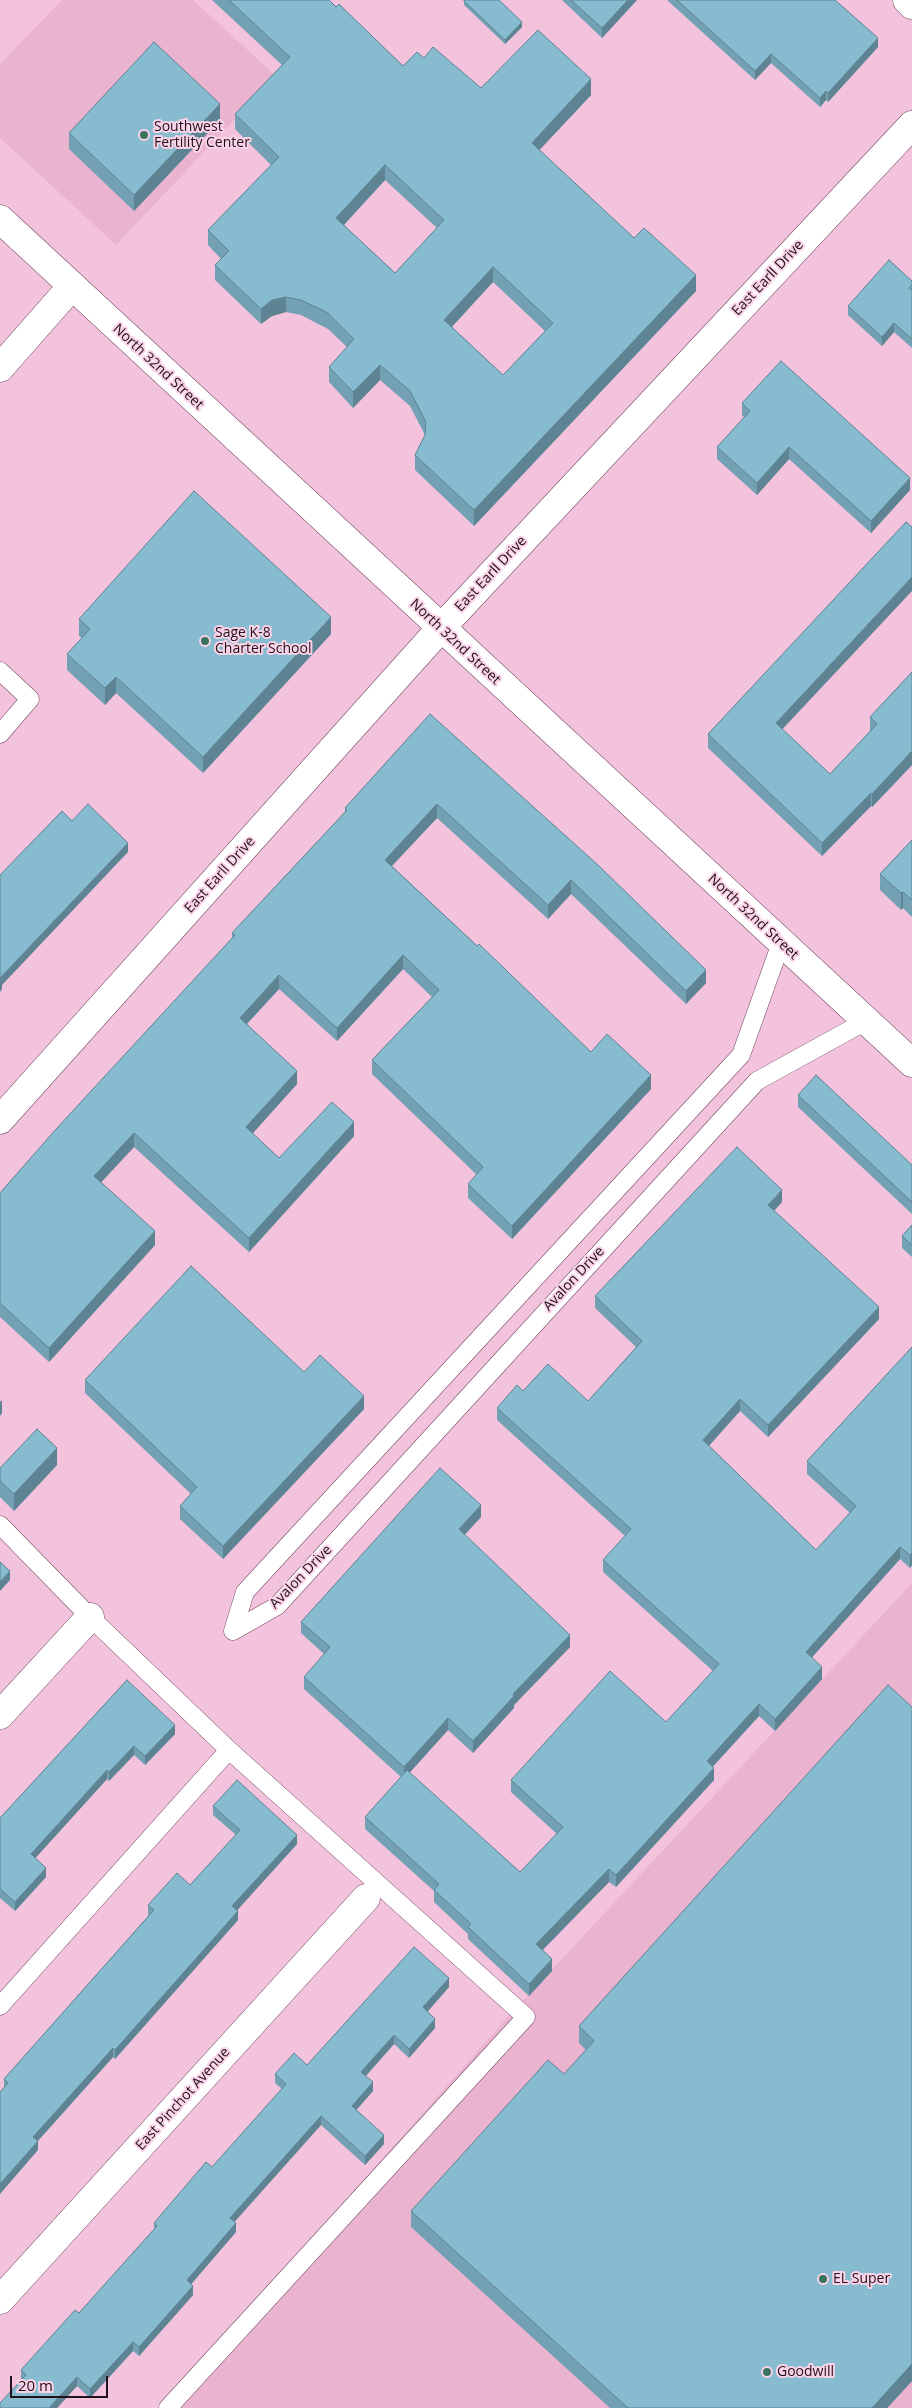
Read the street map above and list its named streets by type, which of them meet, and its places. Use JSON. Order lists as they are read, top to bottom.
{
  "streets": {
    "street": ["East Earll Drive", "North 32nd Street", "East Pinchot Avenue"],
    "lane": ["Avalon Drive"]
  },
  "crossings": [
    ["East Earll Drive", "North 32nd Street"],
    ["North 32nd Street", "Avalon Drive"]
  ],
  "places": [
    "Southwest Fertility Center",
    "Sage K-8 Charter School",
    "EL Super",
    "Goodwill"
  ],
  "scale_bar": "20 m"
}
